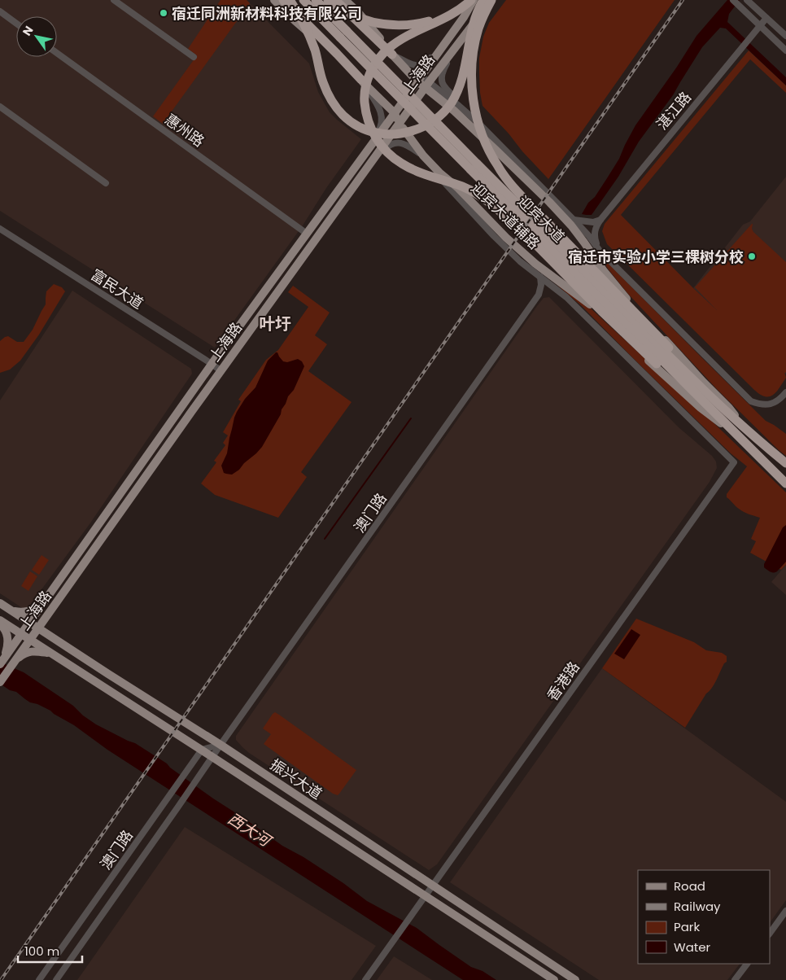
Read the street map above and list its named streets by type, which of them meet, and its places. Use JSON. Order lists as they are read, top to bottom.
{
  "streets": {
    "highway": ["迎宾大道"],
    "main road": ["上海路", "迎宾大道辅路", "振兴大道"],
    "street": [
      "湛江路",
      "惠州路",
      "富民大道",
      "澳门路",
      "香港路"
    ]
  },
  "crossings": [
    ["上海路", "惠州路"],
    ["上海路", "迎宾大道辅路"],
    ["上海路", "富民大道"],
    ["上海路", "振兴大道"],
    ["迎宾大道辅路", "迎宾大道"],
    ["澳门路", "振兴大道"],
    ["香港路", "振兴大道"]
  ],
  "districts": ["叶圩"],
  "water": ["西大河"],
  "places": ["宿迁同洲新材料科技有限公司", "宿迁市实验小学三棵树分校"],
  "legend": [
    "Road",
    "Railway",
    "Park",
    "Water"
  ],
  "scale_bar": "100 m",
  "north": "top left"
}
